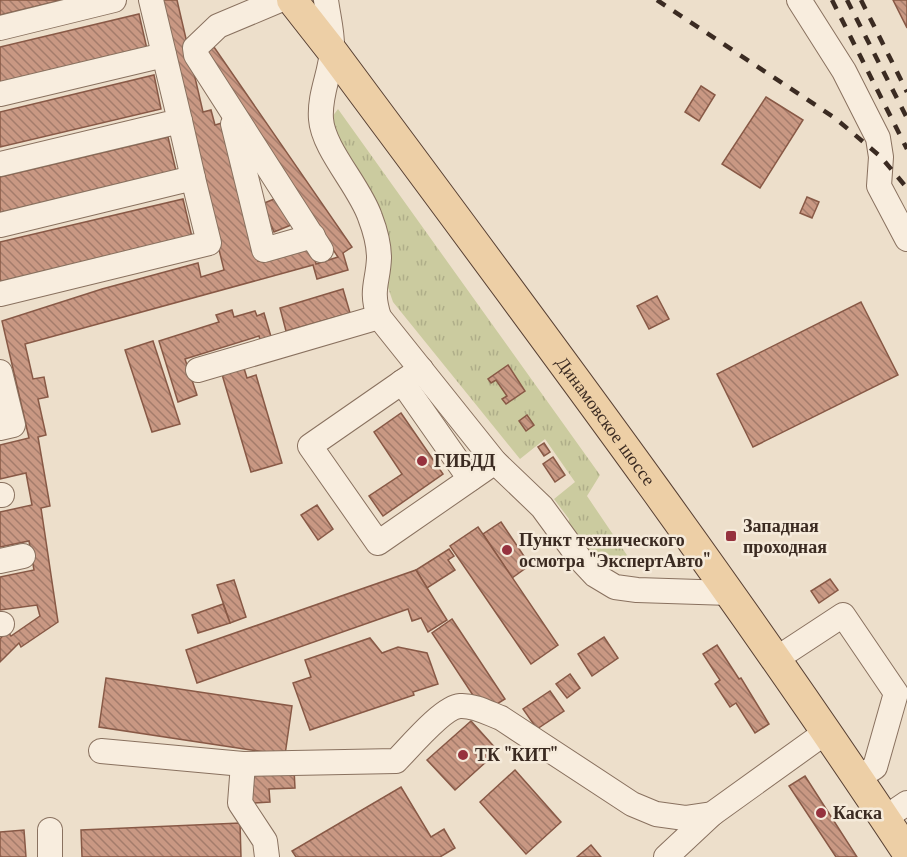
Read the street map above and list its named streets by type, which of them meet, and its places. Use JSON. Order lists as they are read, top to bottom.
{
  "streets": {
    "main road": ["Динамовское шоссе"]
  },
  "places": {
    "other": [
      "ГИБДД",
      "Пункт технического осмотра \"ЭкспертАвто\"",
      "ТК \"КИТ\"",
      "Каска"
    ],
    "transit": ["Западная проходная"]
  }
}
